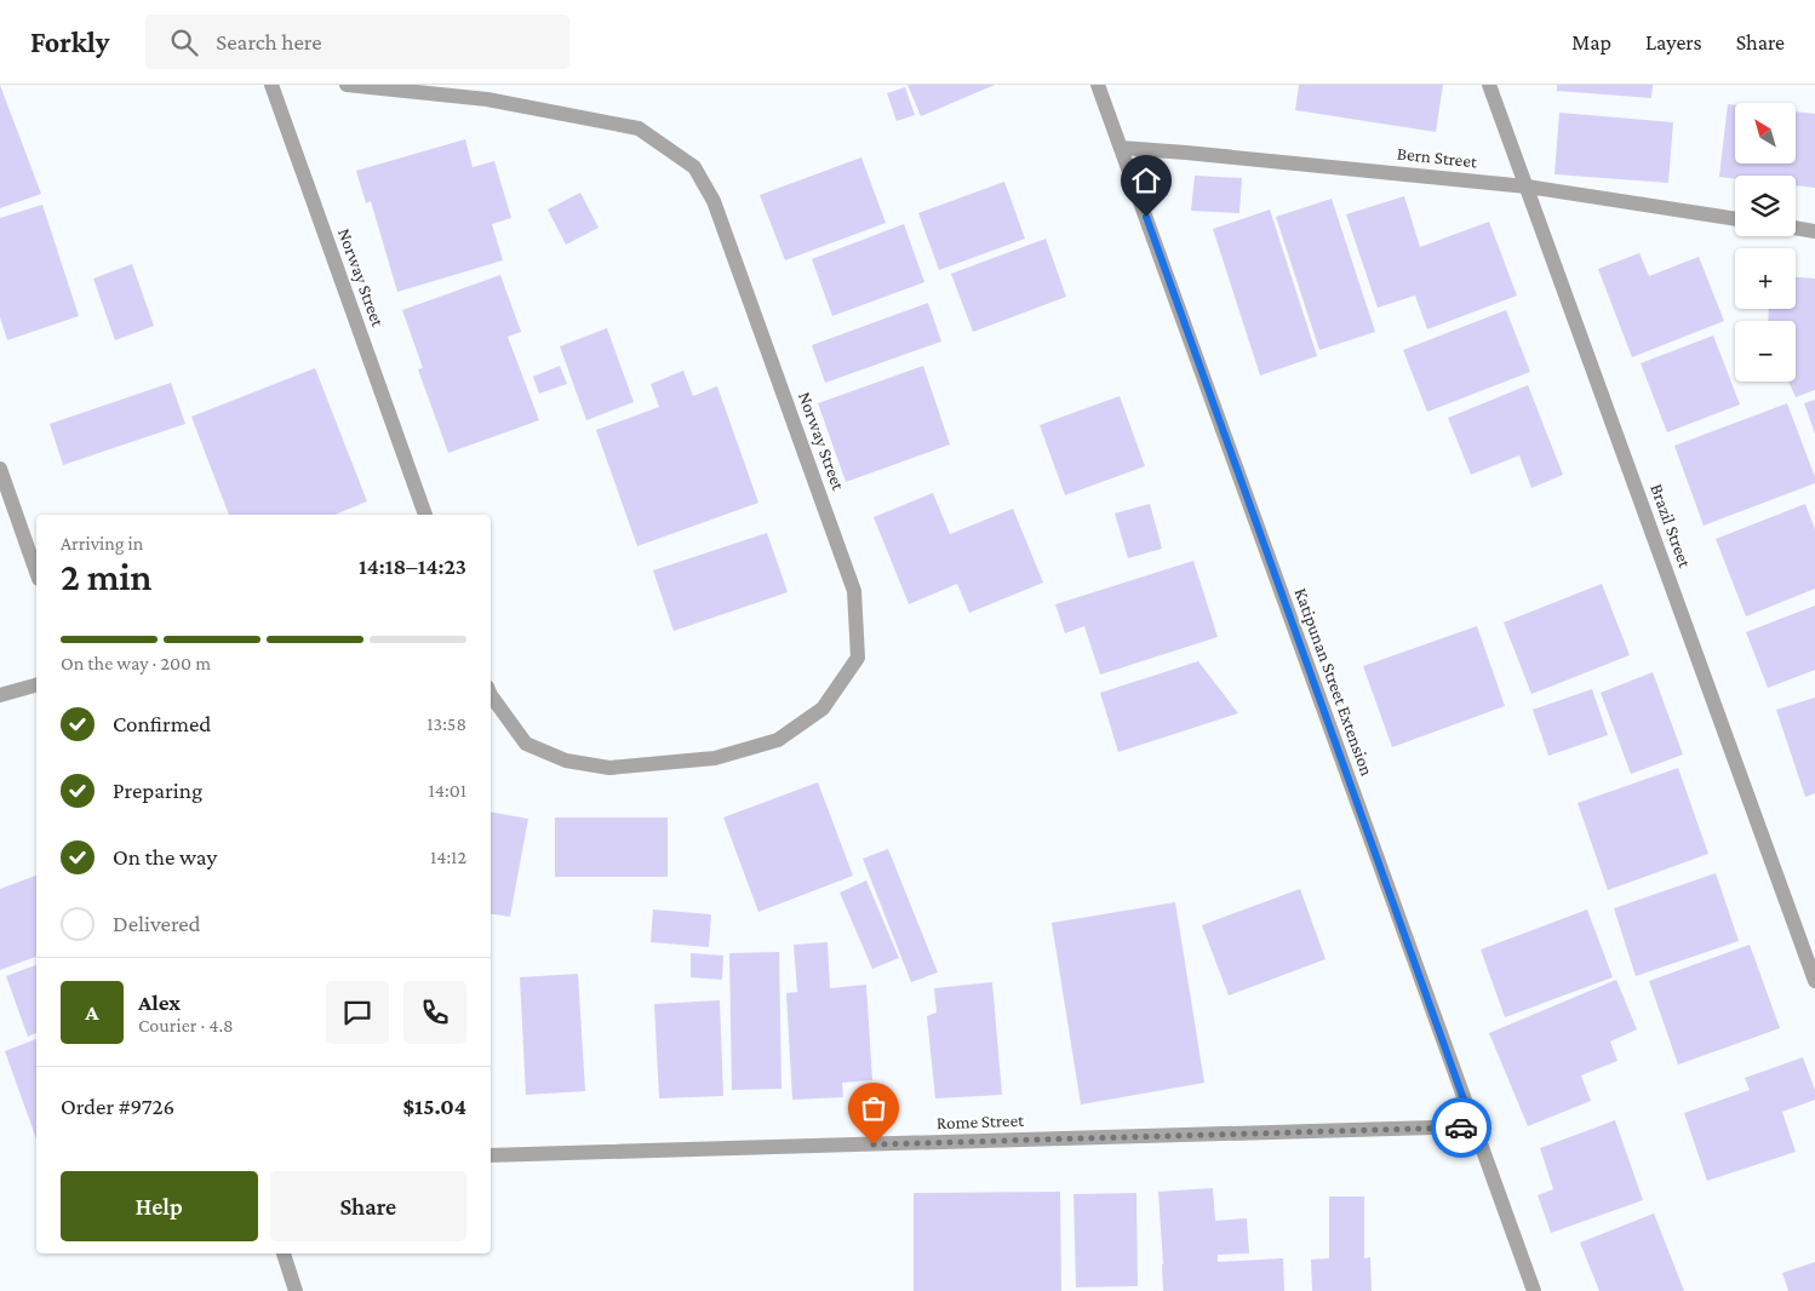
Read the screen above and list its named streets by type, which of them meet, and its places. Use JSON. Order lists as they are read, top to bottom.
{
  "streets": {
    "street": [
      "Bern Street",
      "Norway Street",
      "Brazil Street",
      "Katipunan Street Extension",
      "Rome Street"
    ]
  },
  "crossings": [
    ["Bern Street", "Brazil Street"],
    ["Bern Street", "Katipunan Street Extension"],
    ["Katipunan Street Extension", "Rome Street"]
  ],
  "north": "top left",
  "page": {
    "header": "Forkly",
    "search": "Search here",
    "nav": ["Map", "Layers", "Share"],
    "map_buttons": ["+", "−"],
    "heading": ["2 min", "Arriving in", "14:18–14:23"],
    "panel": [
      "Alex",
      "Courier · 4.8",
      "Order #9726",
      "$15.04"
    ],
    "bar": "On the way · 200 m",
    "list": [
      ["Confirmed", "13:58"],
      ["Preparing", "14:01"],
      ["On the way", "14:12"],
      "Delivered"
    ],
    "round": "A",
    "buttons": ["Help", "Share"]
  }
}
